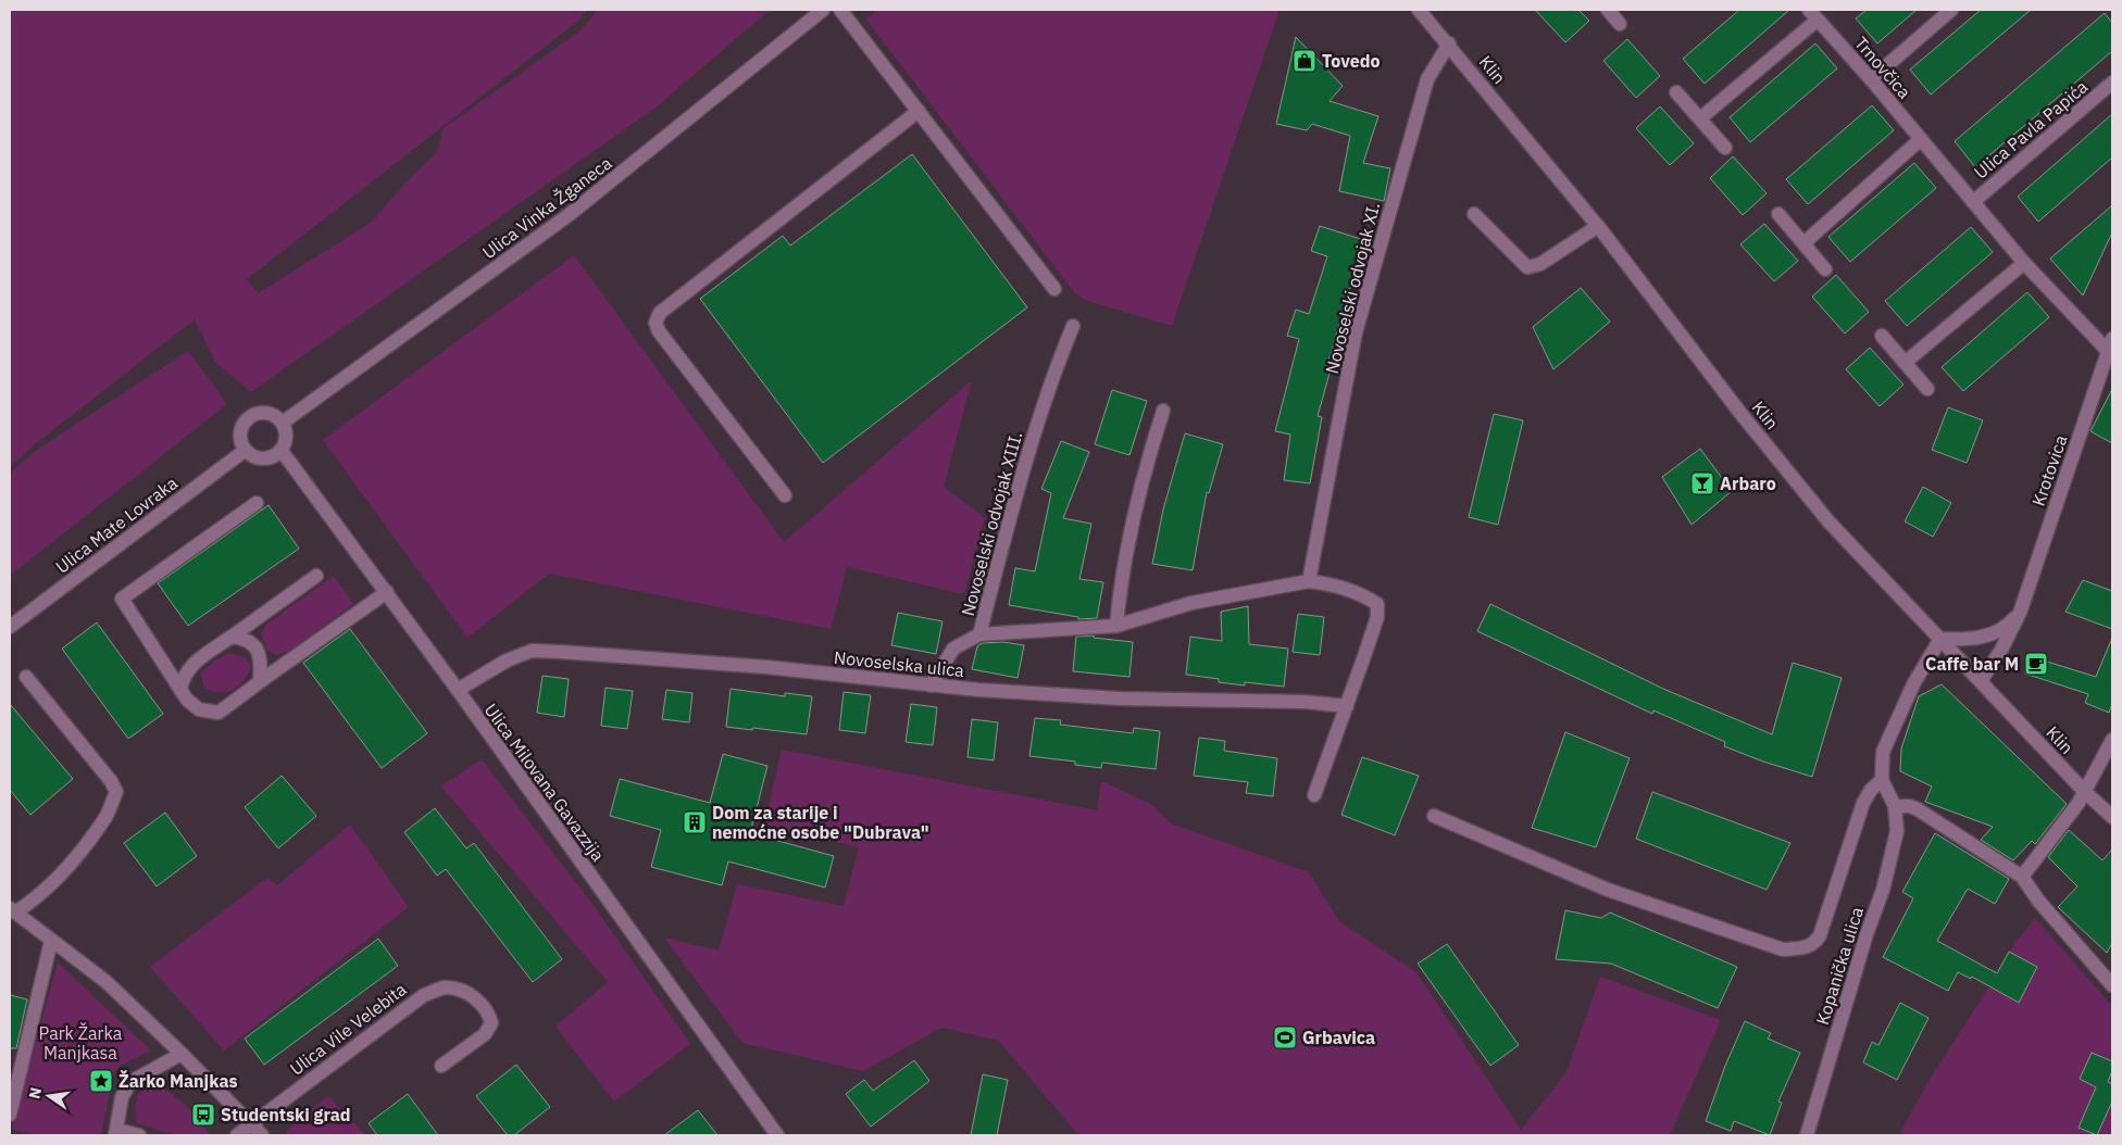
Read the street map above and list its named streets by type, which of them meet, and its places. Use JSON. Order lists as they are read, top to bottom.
{
  "streets": {
    "street": [
      "Trnovčica",
      "Klin",
      "Ulica Pavla Papića",
      "Ulica Vinka Žganeca",
      "Novoselski odvojak XI.",
      "Krotovica",
      "Novoselski odvojak XIII.",
      "Ulica Mate Lovraka",
      "Novoselska ulica",
      "Ulica Milovana Gavazzija",
      "Kopanička ulica",
      "Ulica Vile Velebita"
    ]
  },
  "crossings": [
    ["Trnovčica", "Ulica Pavla Papića"],
    ["Trnovčica", "Krotovica"],
    ["Klin", "Novoselski odvojak XI."],
    ["Klin", "Krotovica"],
    ["Ulica Vinka Žganeca", "Ulica Mate Lovraka"],
    ["Ulica Vinka Žganeca", "Ulica Milovana Gavazzija"],
    ["Novoselski odvojak XI.", "Novoselski odvojak XIII."],
    ["Ulica Mate Lovraka", "Ulica Milovana Gavazzija"],
    ["Novoselska ulica", "Ulica Milovana Gavazzija"]
  ],
  "parks": ["Park Žarka Manjkasa"],
  "places": {
    "shop": ["Tovedo"],
    "bar": ["Arbaro"],
    "cafe": ["Caffe bar M"],
    "building": ["Dom za starije i nemoćne osobe \"Dubrava\""],
    "sports": ["Grbavica"],
    "place": ["Žarko Manjkas"],
    "bus stop": ["Studentski grad"]
  },
  "north": "left"
}
